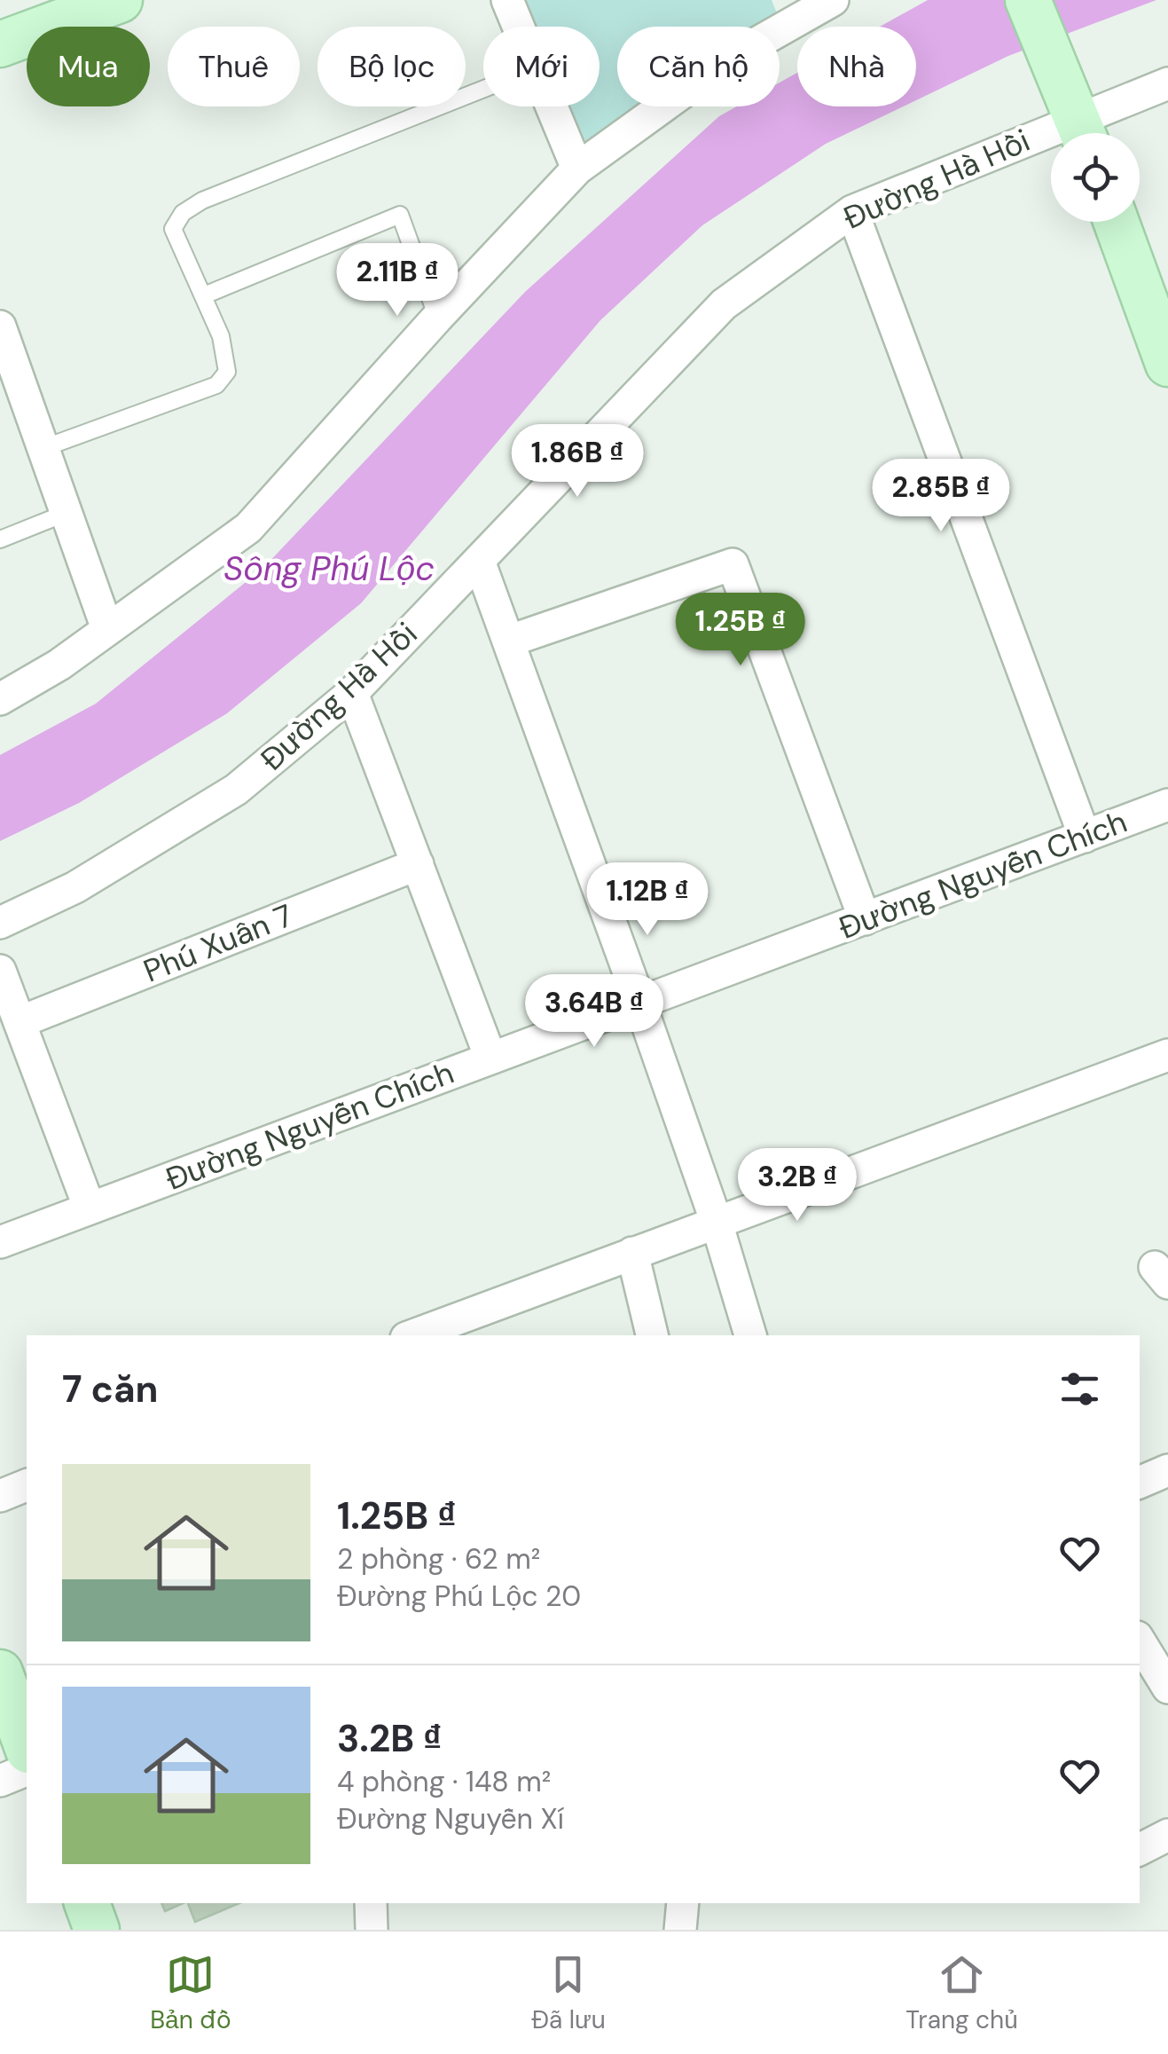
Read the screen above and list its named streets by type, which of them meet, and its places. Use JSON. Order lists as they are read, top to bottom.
{
  "streets": {
    "street": ["Đường Hà Hồi", "Đường Nguyễn Chích", "Phú Xuân 7"]
  },
  "water": ["Sông Phú Lộc"],
  "page": {
    "chip": [
      "Mua",
      "Thuê",
      "Bộ lọc",
      "Mới",
      "Căn hộ",
      "Nhà"
    ],
    "price": [
      "2.11B ₫",
      "1.86B ₫",
      "2.85B ₫",
      "1.25B ₫",
      "1.12B ₫",
      "3.64B ₫",
      "3.2B ₫"
    ],
    "heading": "7 căn",
    "list": [
      {
        "name": "1.25B ₫",
        "note": "2 phòng · 62 m² · Đường Phú Lộc 20"
      },
      {
        "name": "3.2B ₫",
        "note": "4 phòng · 148 m² · Đường Nguyễn Xí"
      }
    ],
    "tabs": ["Bản đồ", "Đã lưu", "Trang chủ"]
  }
}
